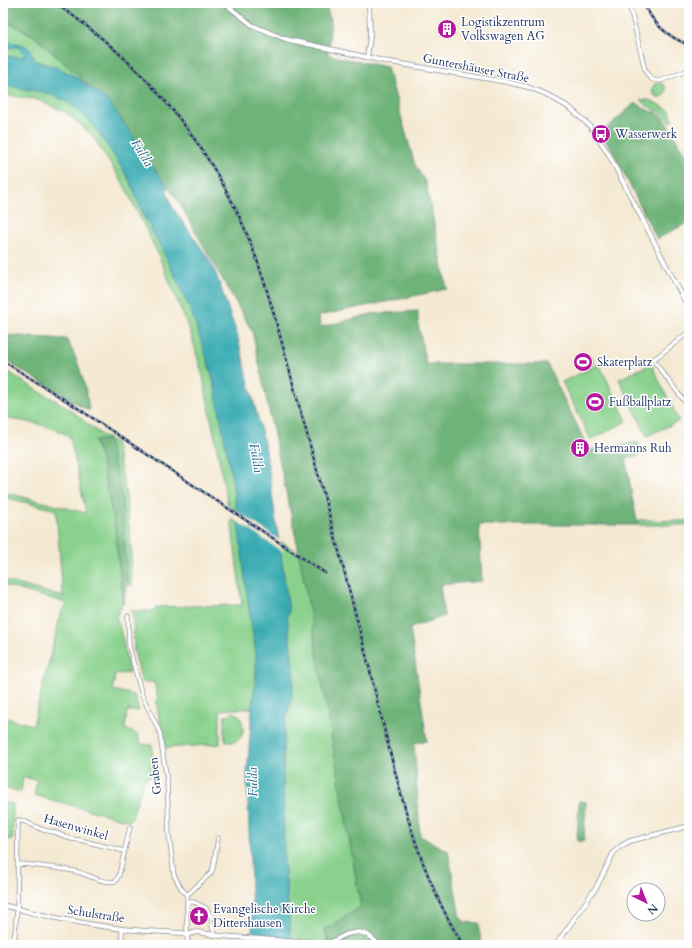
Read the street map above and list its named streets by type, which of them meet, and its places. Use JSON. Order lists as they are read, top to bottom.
{
  "streets": {
    "street": [
      "Guntershäuser Straße",
      "Graben",
      "Hasenwinkel",
      "Schulstraße"
    ]
  },
  "crossings": [
    ["Hasenwinkel", "Schulstraße"]
  ],
  "water": ["Fulda"],
  "places": {
    "building": ["Logistikzentrum Volkswagen AG", "Hermanns Ruh"],
    "bus stop": ["Wasserwerk"],
    "sports": ["Skaterplatz", "Fußballplatz"],
    "church": ["Evangelische Kirche Dittershausen"]
  },
  "north": "bottom right"
}
